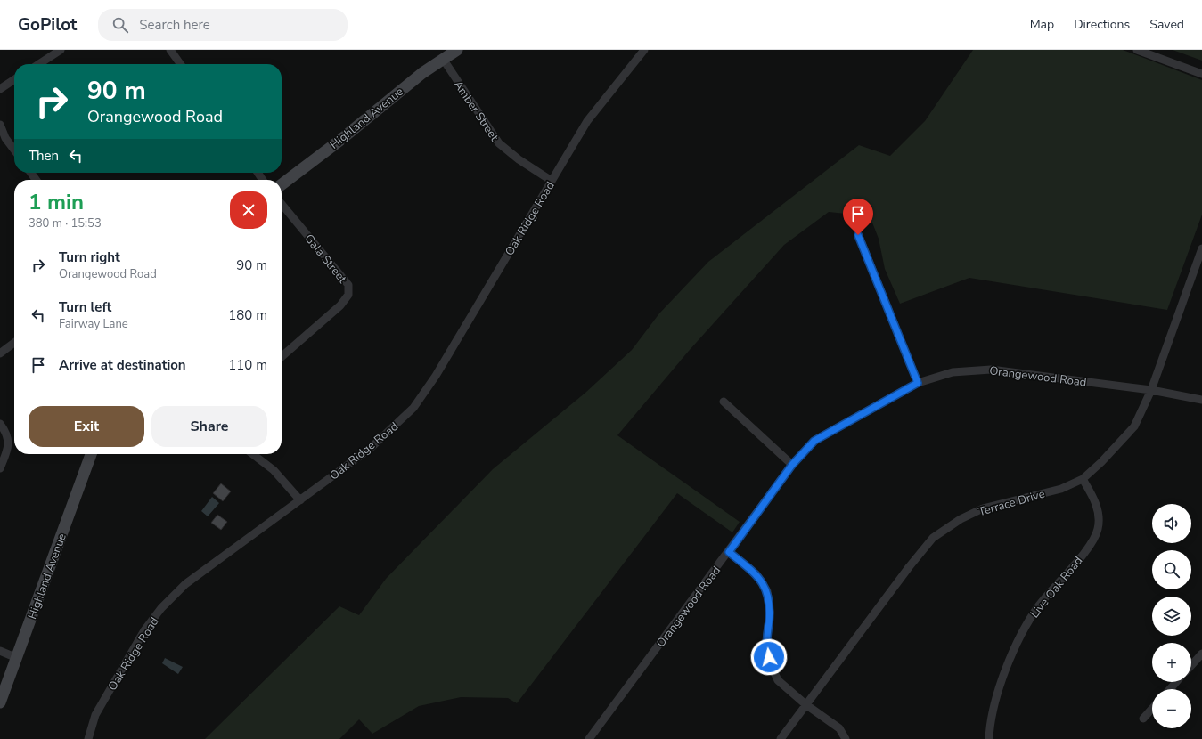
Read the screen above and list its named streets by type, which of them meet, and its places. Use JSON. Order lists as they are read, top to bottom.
{
  "streets": {
    "main road": ["Highland Avenue"],
    "street": [
      "Amber Street",
      "Oak Ridge Road",
      "Gala Street",
      "Orangewood Road",
      "Terrace Drive",
      "Live Oak Road"
    ]
  },
  "crossings": [
    ["Amber Street", "Highland Avenue"],
    ["Amber Street", "Oak Ridge Road"],
    ["Orangewood Road", "Terrace Drive"],
    ["Terrace Drive", "Live Oak Road"]
  ],
  "page": {
    "header": "GoPilot",
    "search": "Search here",
    "nav": ["Map", "Directions", "Saved"],
    "turn": ["90 m", "Orangewood Road"],
    "then": "Then",
    "heading": ["1 min", "380 m · 15:53"],
    "list": [
      {
        "name": "Turn right",
        "note": "Orangewood Road",
        "value": "90 m"
      },
      {
        "name": "Turn left",
        "note": "Fairway Lane",
        "value": "180 m"
      },
      {
        "name": "Arrive at destination",
        "value": "110 m"
      }
    ],
    "buttons": ["Exit", "Share"],
    "map_buttons": ["+", "−"]
  }
}
